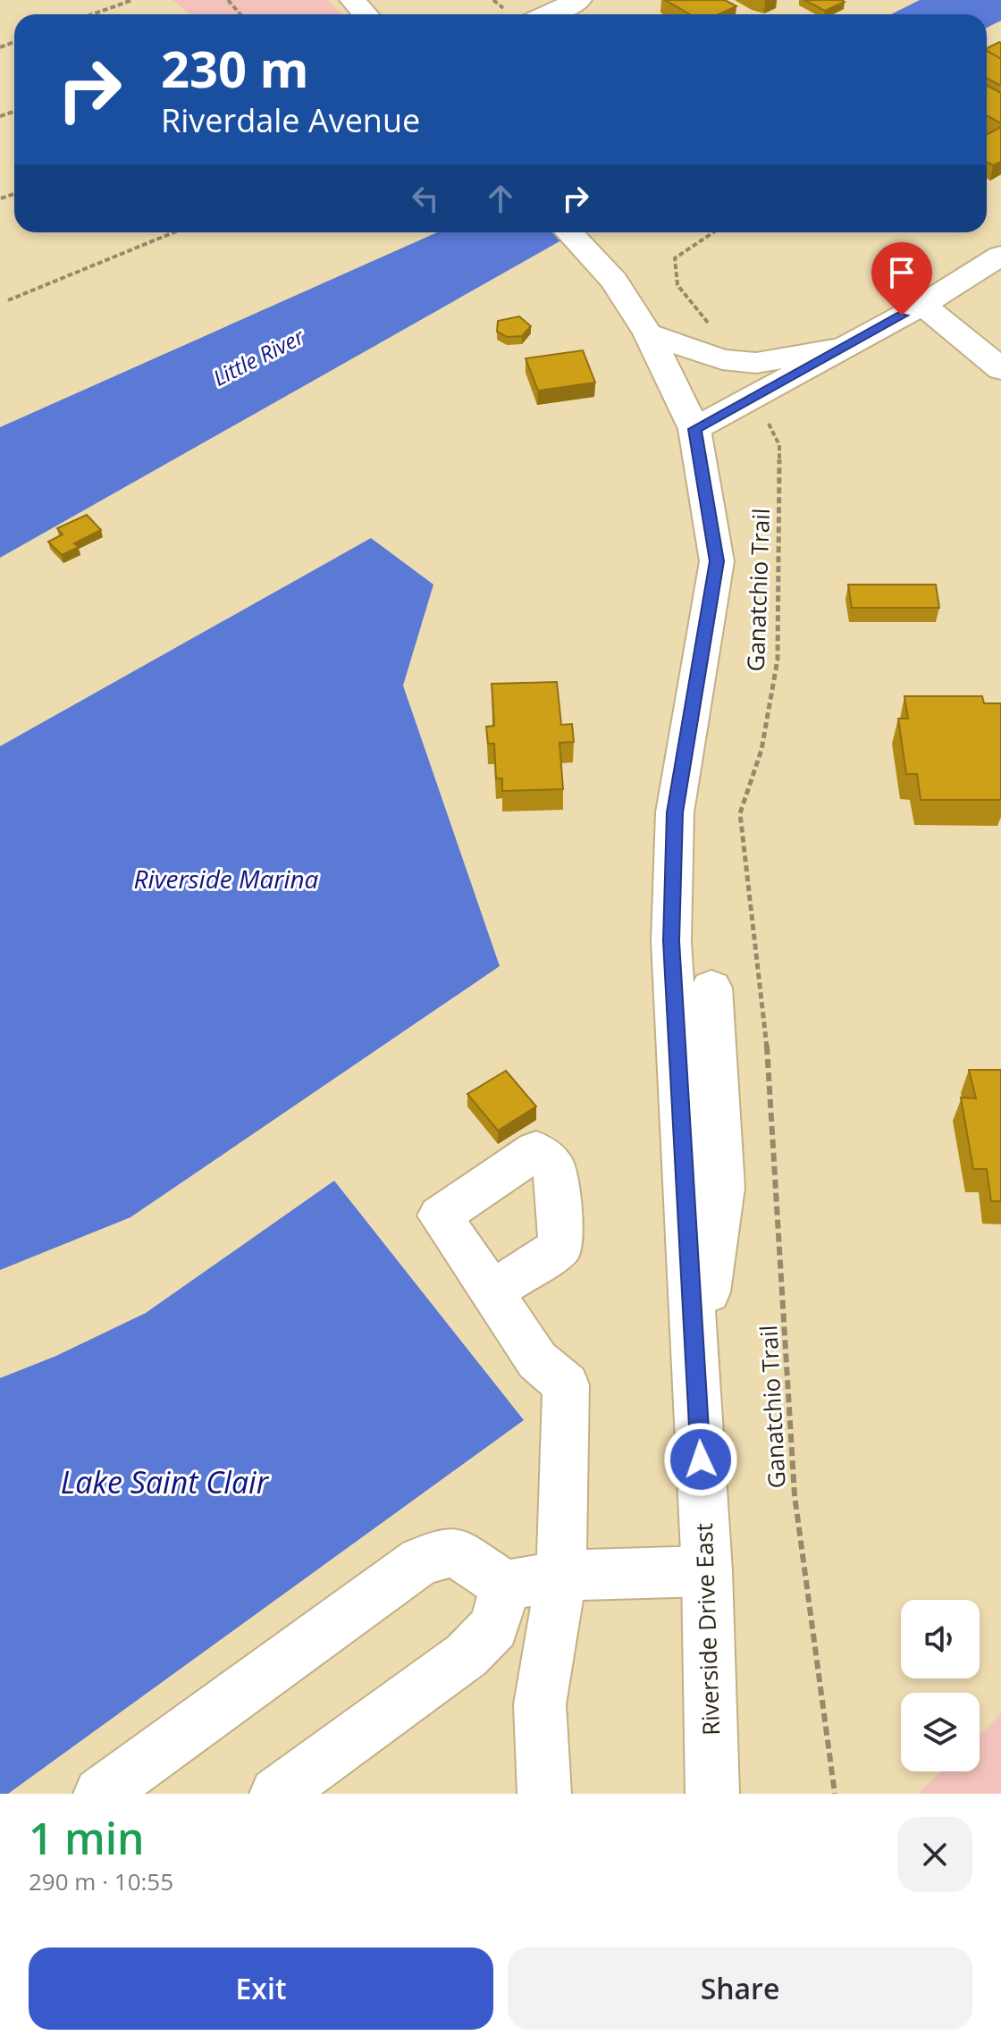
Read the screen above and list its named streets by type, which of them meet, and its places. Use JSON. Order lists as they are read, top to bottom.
{
  "streets": {
    "main road": ["Riverside Drive East"],
    "path": ["Ganatchio Trail"]
  },
  "water": ["Little River", "Riverside Marina", "Lake Saint Clair"],
  "page": {
    "turn": ["230 m", "Riverdale Avenue"],
    "heading": ["1 min", "290 m · 10:55"],
    "buttons": ["Exit", "Share"]
  }
}
